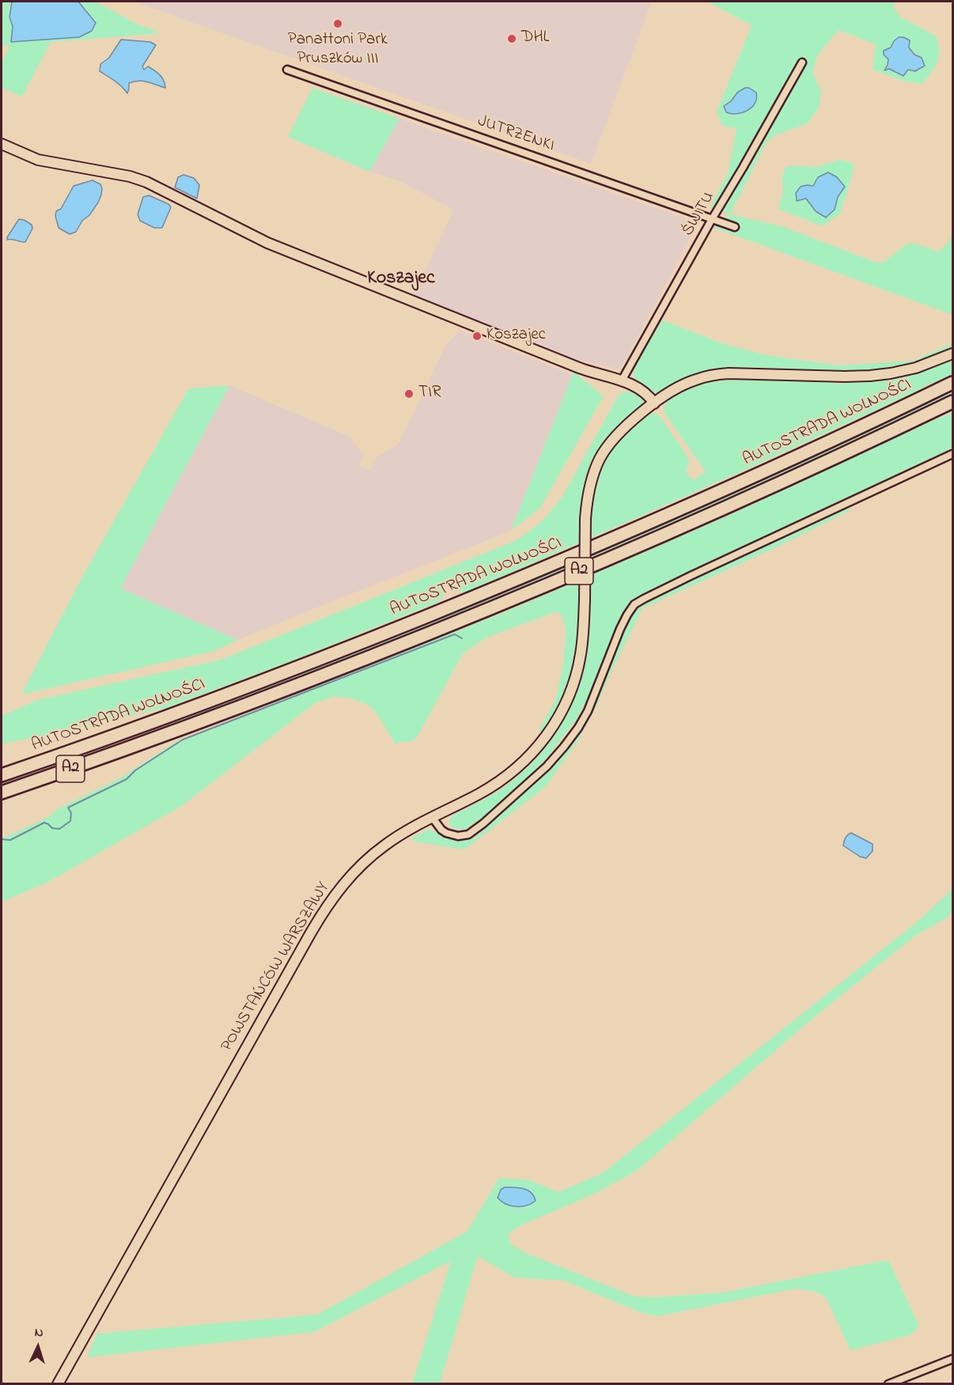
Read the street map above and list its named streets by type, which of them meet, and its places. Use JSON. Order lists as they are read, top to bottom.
{
  "streets": {
    "highway": ["AUTOSTRADA WOLNOŚCI", "A2"],
    "street": ["JUTRZENKI", "ŚWITU", "POWSTAŃCÓW WARSZAWY"]
  },
  "crossings": [
    ["JUTRZENKI", "ŚWITU"]
  ],
  "districts": ["Koszajec"],
  "places": [
    "Panattoni Park Pruszków III",
    "DHL",
    "Koszajec",
    "TIR"
  ],
  "north": "top"
}
